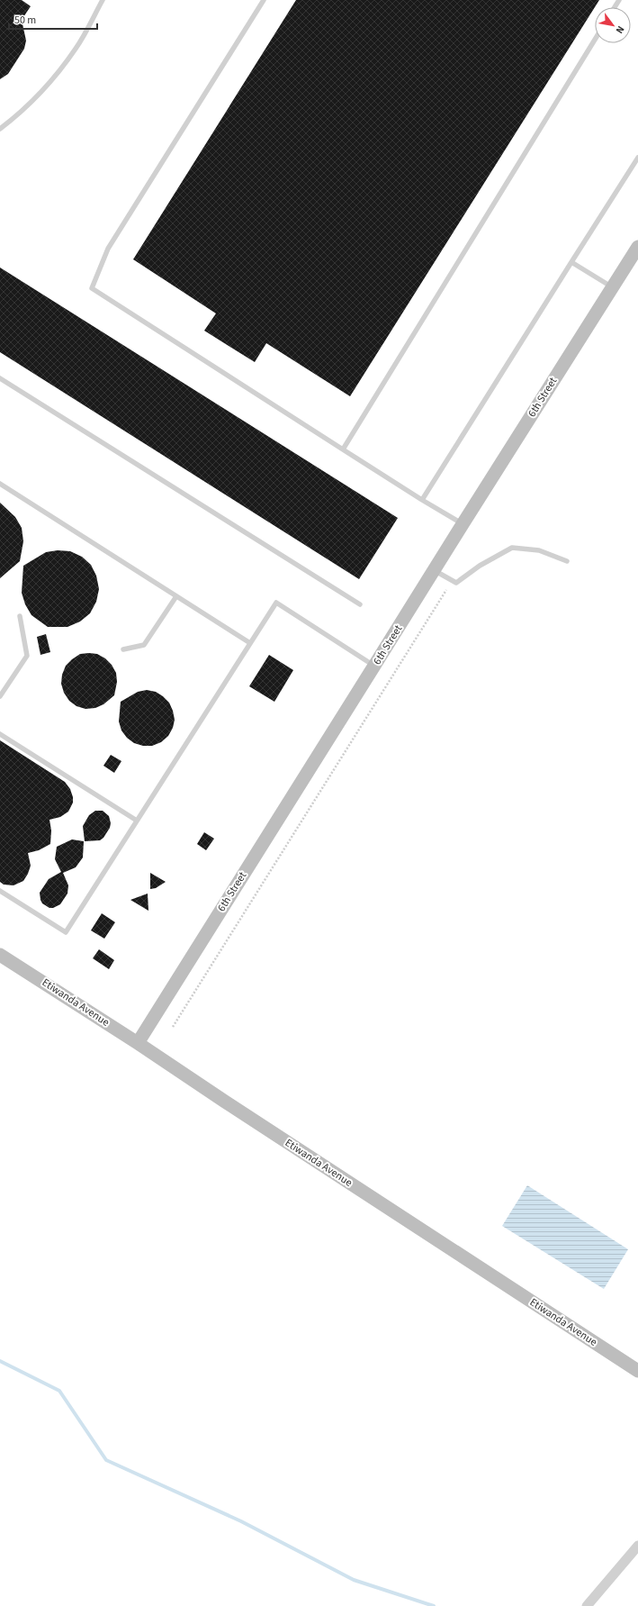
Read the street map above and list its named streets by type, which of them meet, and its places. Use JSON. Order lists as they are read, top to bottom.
{
  "streets": {
    "street": ["6th Street", "Etiwanda Avenue"]
  },
  "crossings": [
    ["6th Street", "Etiwanda Avenue"]
  ],
  "scale_bar": "50 m",
  "north": "bottom right"
}
